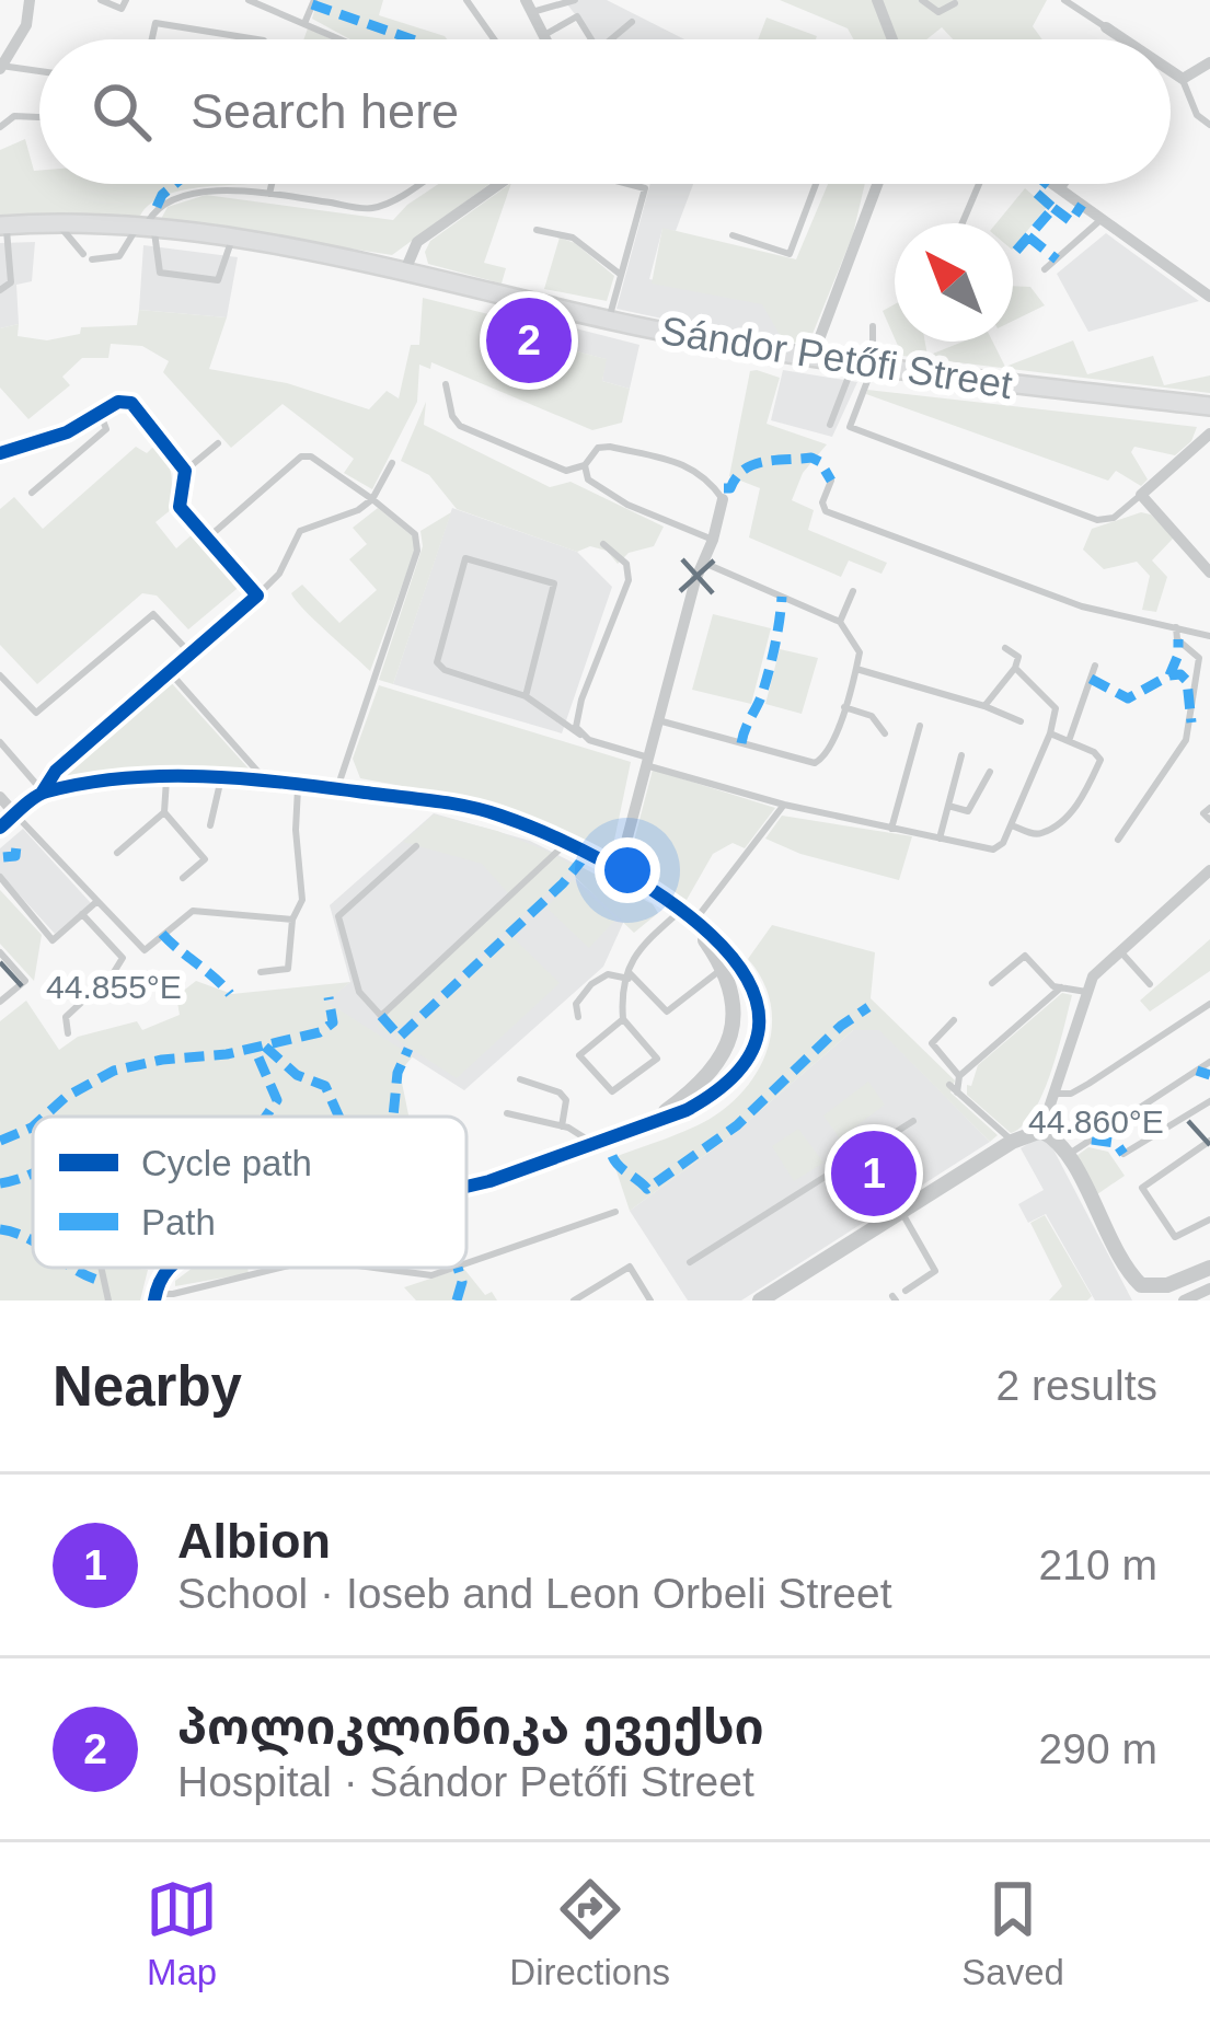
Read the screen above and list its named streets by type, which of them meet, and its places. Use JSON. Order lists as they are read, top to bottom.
{
  "streets": {
    "main road": ["Sándor Petőfi Street"]
  },
  "legend": ["Cycle path", "Path"],
  "north": "top left",
  "page": {
    "search": "Search here",
    "pins": ["2", "1"],
    "heading": ["Nearby", "2 results"],
    "list": [
      {
        "mark": "1",
        "name": "Albion",
        "note": "School · Ioseb and Leon Orbeli Street",
        "value": "210 m"
      },
      {
        "mark": "2",
        "name": "პოლიკლინიკა ევექსი",
        "note": "Hospital · Sándor Petőfi Street",
        "value": "290 m"
      }
    ],
    "nav": ["Map", "Directions", "Saved"]
  },
  "coordinates": ["44.855°E", "44.860°E"]
}
